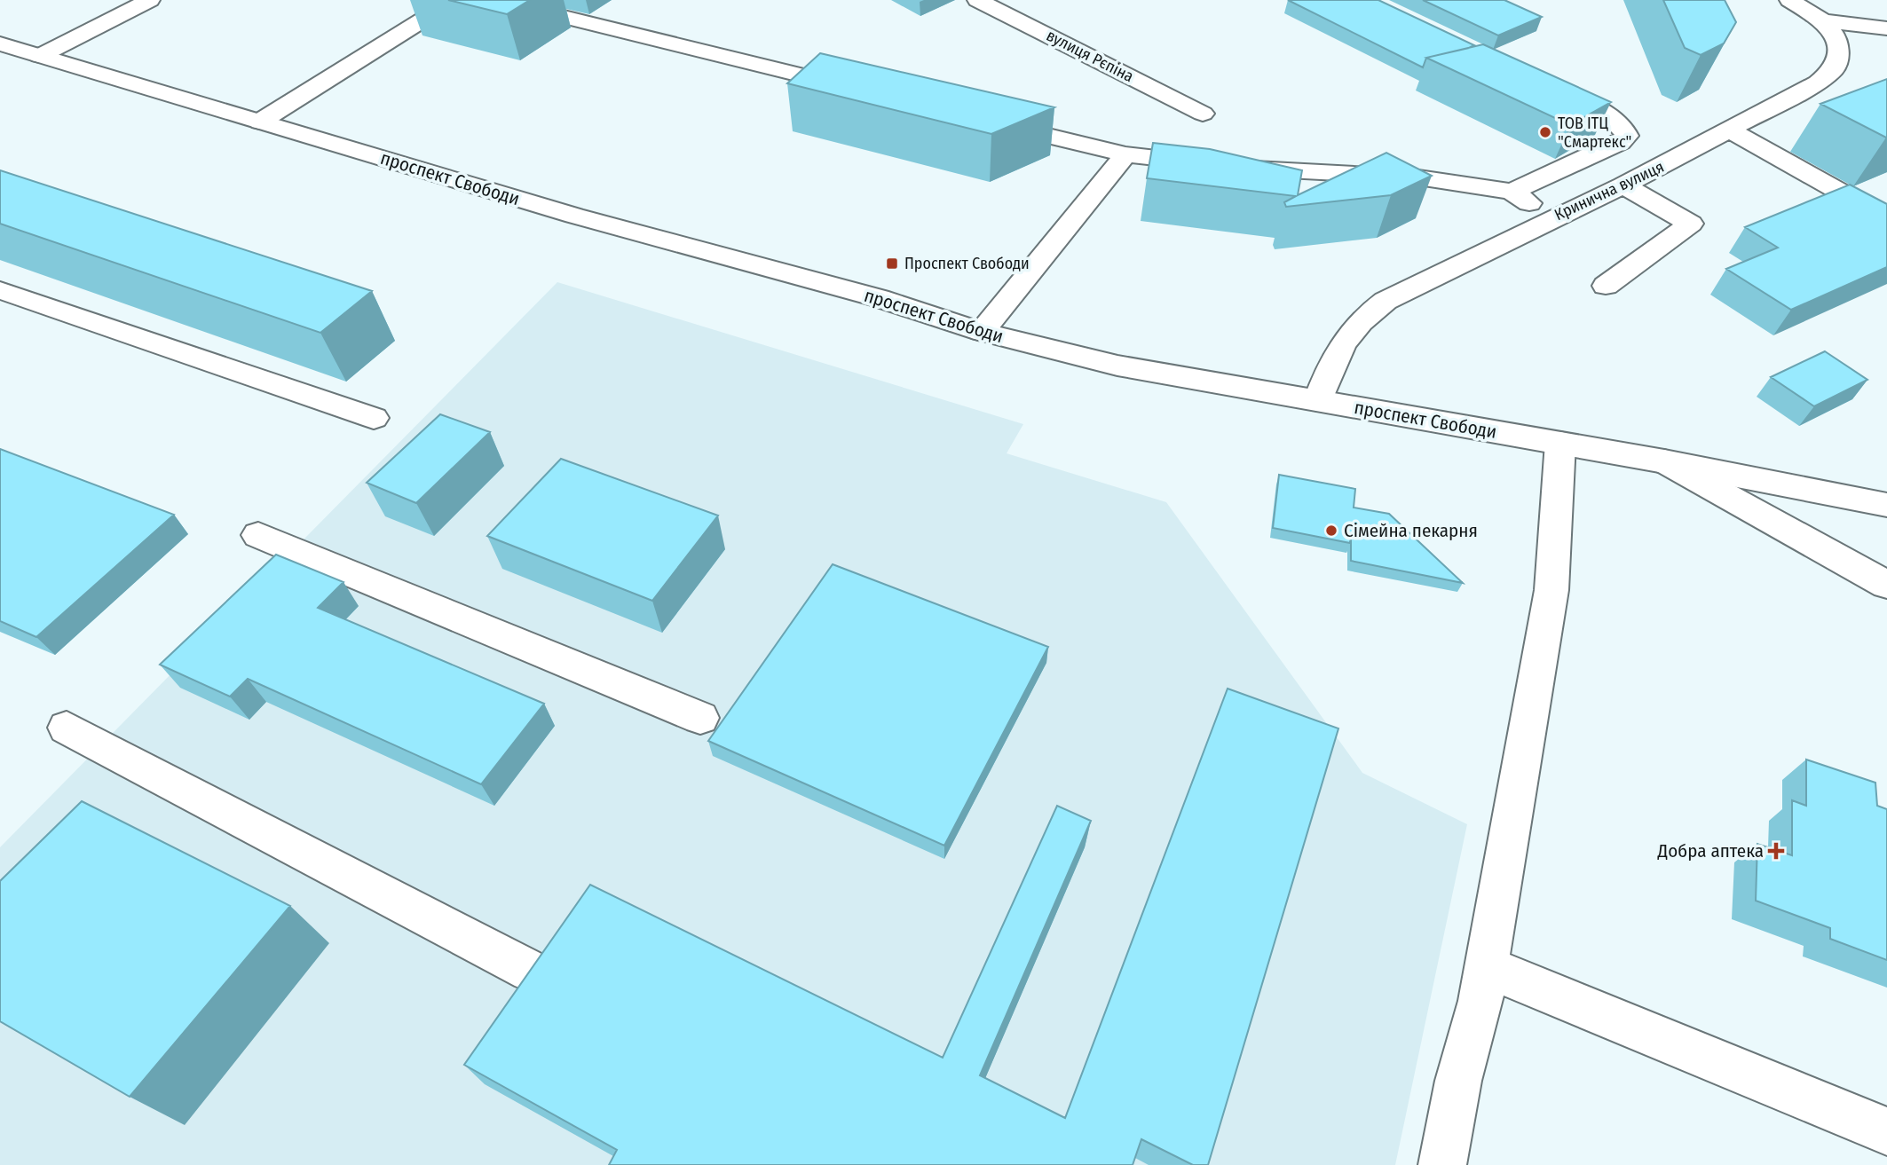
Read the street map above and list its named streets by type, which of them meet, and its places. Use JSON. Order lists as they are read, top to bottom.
{
  "streets": {
    "street": ["вулиця Рєпіна", "проспект Свободи", "Кринична вулиця"]
  },
  "crossings": [
    ["проспект Свободи", "Кринична вулиця"]
  ],
  "places": {
    "other": ["ТОВ ІТЦ \"Смартекс\"", "Сімейна пекарня"],
    "transit": ["Проспект Свободи"],
    "health": ["Добра аптека"]
  }
}
